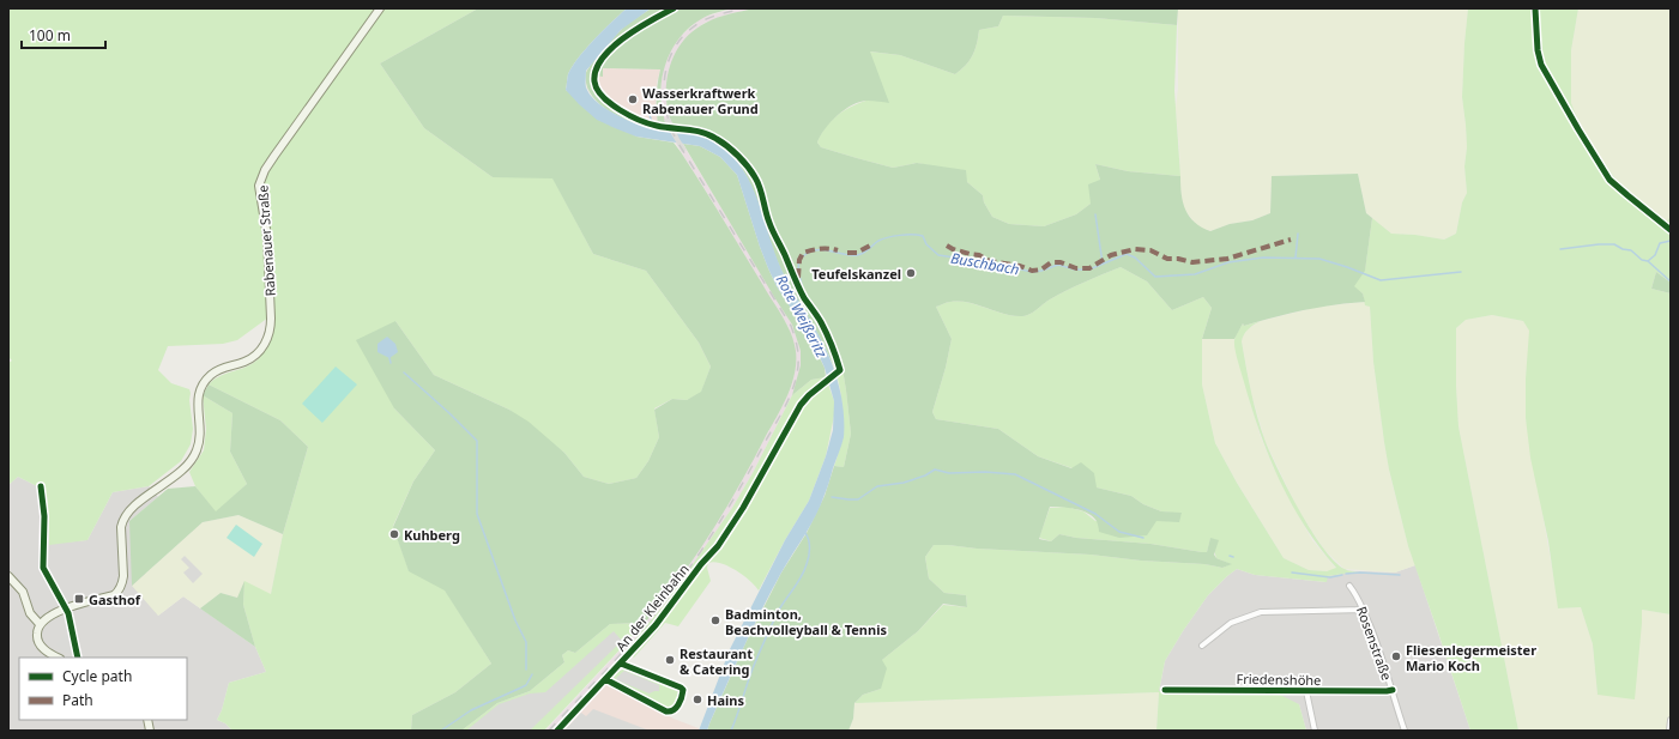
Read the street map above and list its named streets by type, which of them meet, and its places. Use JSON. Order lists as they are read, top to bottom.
{
  "streets": {
    "main road": ["Rabenauer Straße"],
    "street": ["An der Kleinbahn", "Rosenstraße", "Friedenshöhe"]
  },
  "crossings": [
    ["Rosenstraße", "Friedenshöhe"]
  ],
  "water": ["Buschbach", "Rote Weißeritz"],
  "places": {
    "other": [
      "Wasserkraftwerk Rabenauer Grund",
      "Teufelskanzel",
      "Kuhberg",
      "Badminton, Beachvolleyball & Tennis",
      "Fliesenlegermeister Mario Koch",
      "Restaurant & Catering",
      "Hains"
    ],
    "transit": ["Gasthof"]
  },
  "legend": ["Cycle path", "Path"],
  "scale_bar": "100 m"
}
